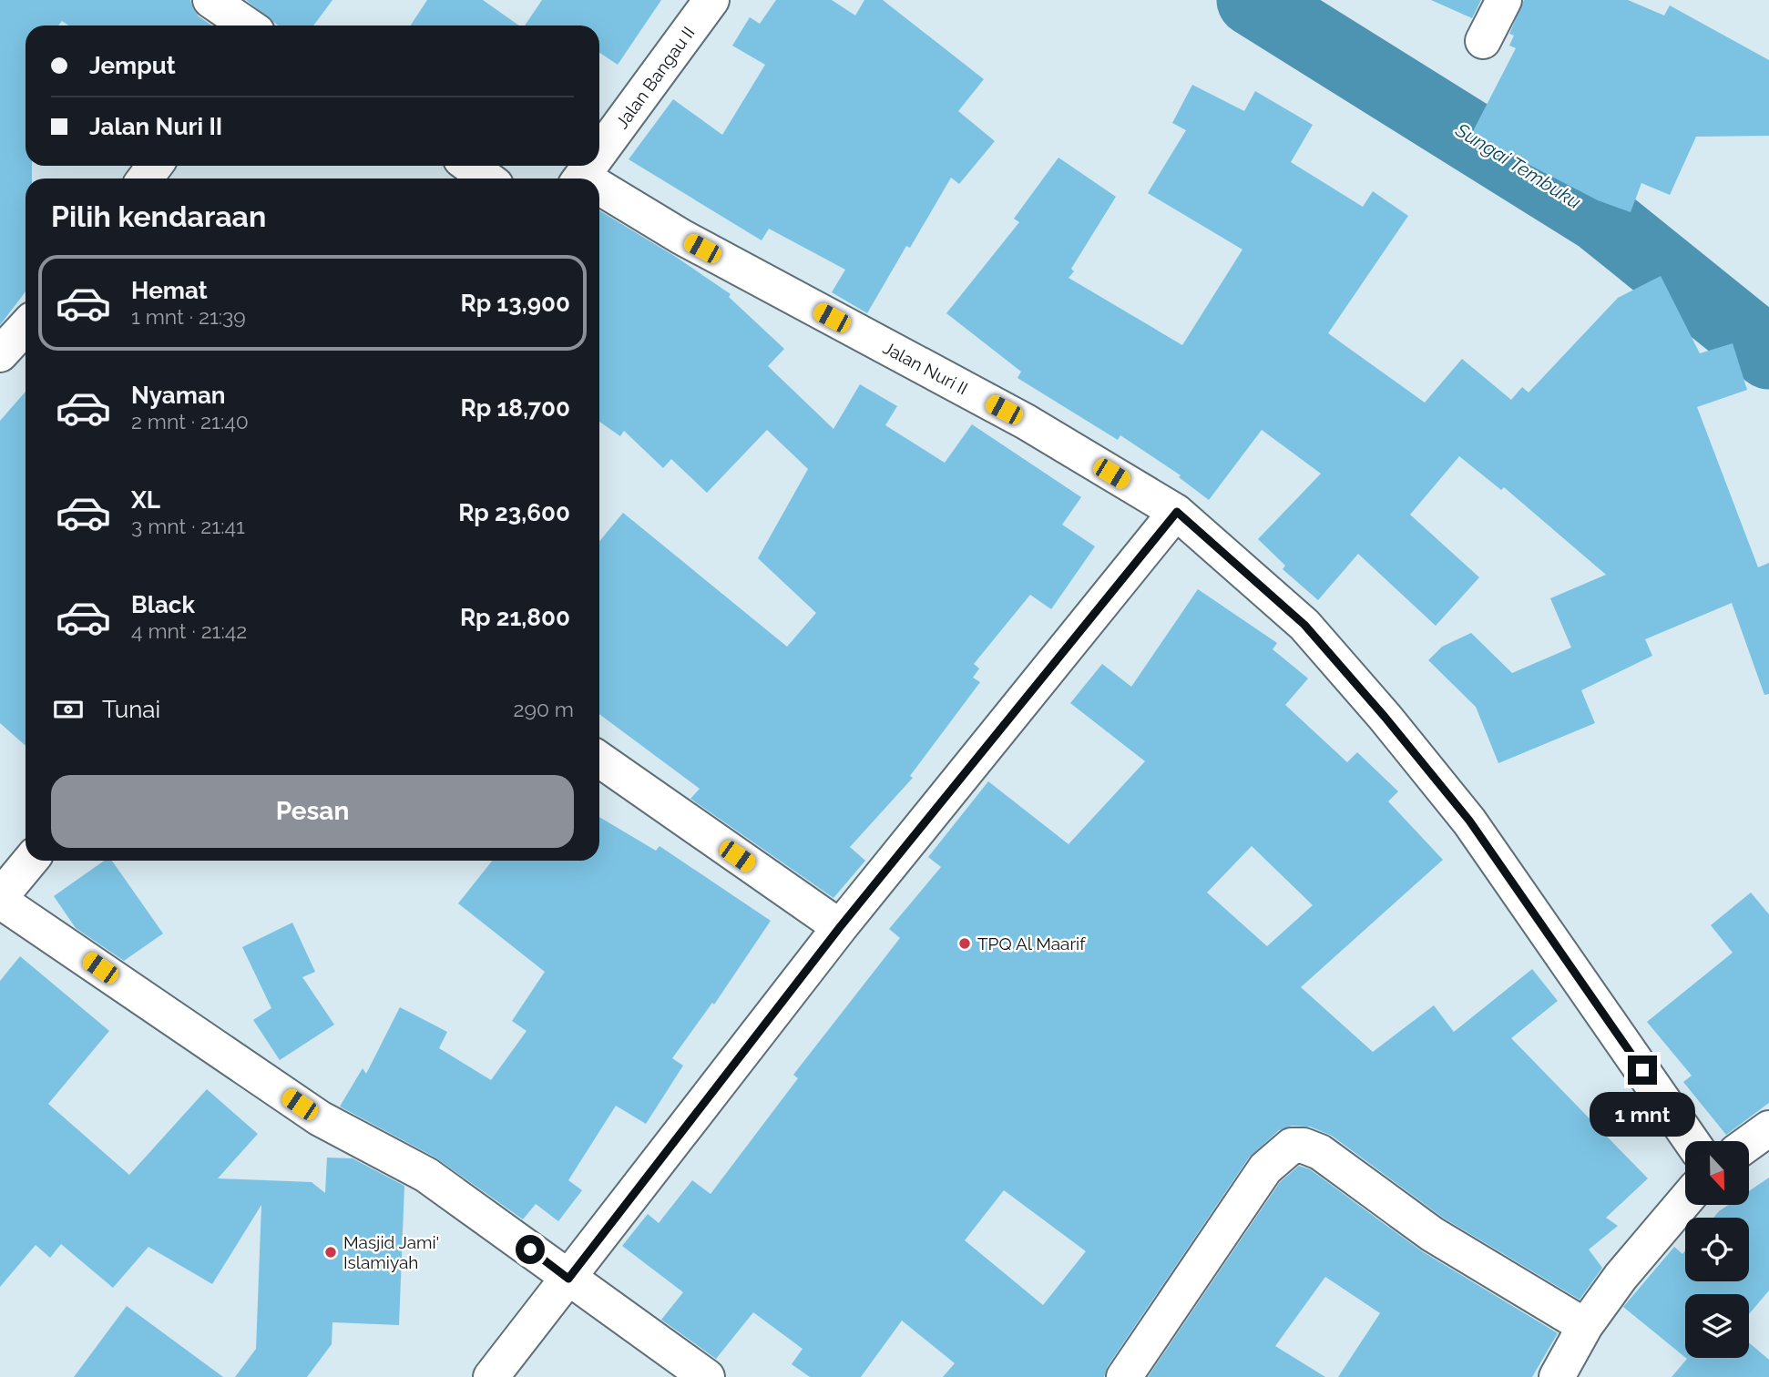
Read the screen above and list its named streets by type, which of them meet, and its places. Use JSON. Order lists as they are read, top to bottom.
{
  "streets": {
    "street": ["Jalan Bangau II", "Jalan Nuri II"]
  },
  "water": ["Sungai Tembuku"],
  "places": ["TPQ Al Maarif", "Masjid Jami' Islamiyah"],
  "north": "bottom",
  "page": {
    "banner": ["Jemput", "Jalan Nuri II"],
    "heading": "Pilih kendaraan",
    "list": [
      {
        "name": "Hemat",
        "note": "1 mnt · 21:39",
        "value": "Rp 13,900"
      },
      {
        "name": "Nyaman",
        "note": "2 mnt · 21:40",
        "value": "Rp 18,700"
      },
      {
        "name": "XL",
        "note": "3 mnt · 21:41",
        "value": "Rp 23,600"
      },
      {
        "name": "Black",
        "note": "4 mnt · 21:42",
        "value": "Rp 21,800"
      }
    ],
    "pay": ["Tunai", "290 m"],
    "buttons": "Pesan",
    "bubble": "1 mnt"
  }
}
